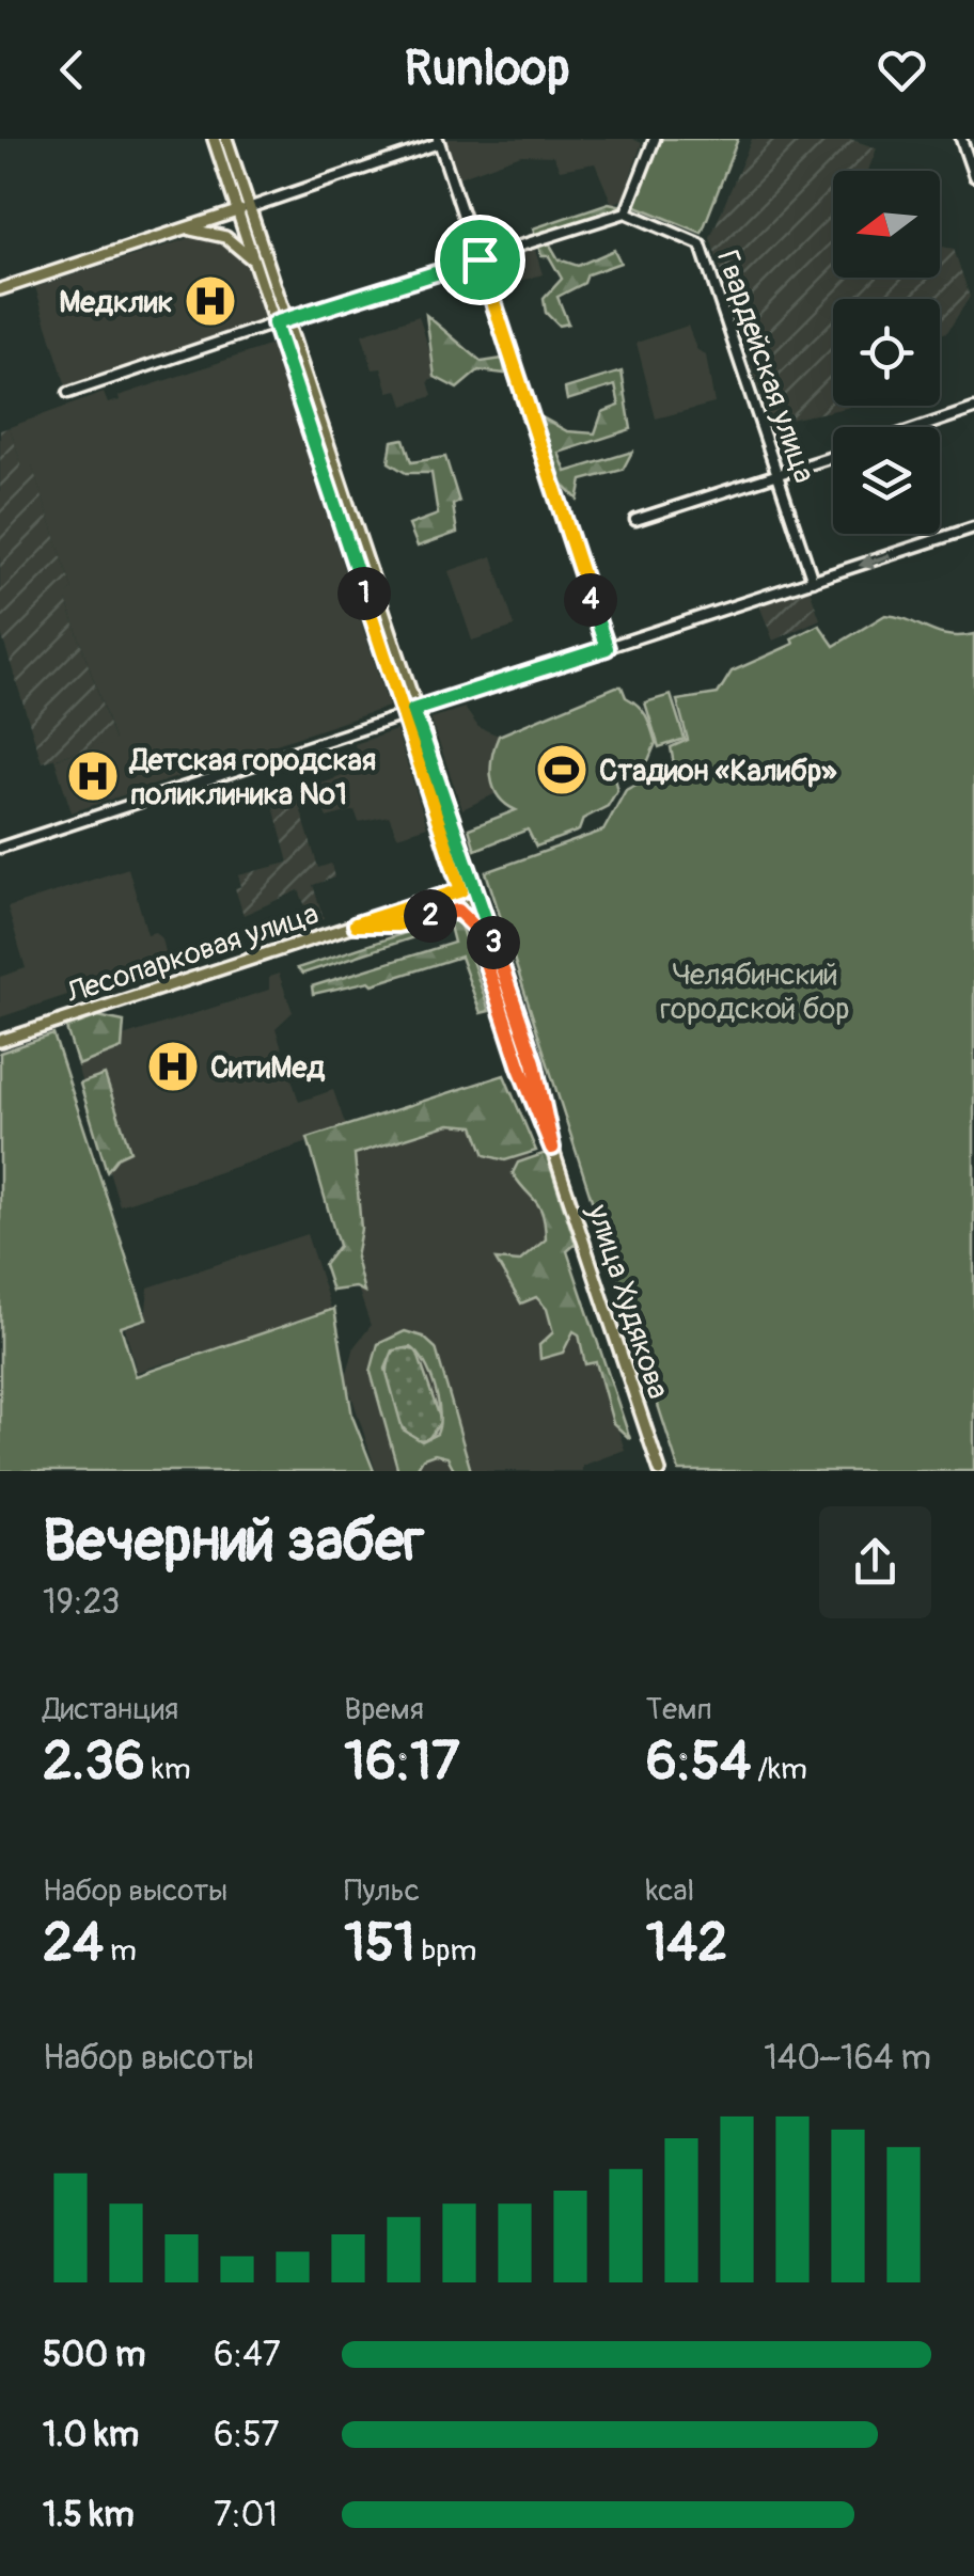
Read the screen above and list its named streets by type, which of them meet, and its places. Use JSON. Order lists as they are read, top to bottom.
{
  "streets": {
    "main road": ["Лесопарковая улица", "улица Худякова"],
    "street": ["Гвардейская улица"]
  },
  "crossings": [
    ["Лесопарковая улица", "улица Худякова"]
  ],
  "parks": ["Челябинский городской бор"],
  "places": {
    "hospital": ["Медклик", "Детская городская поликлиника №1", "СитиМед"],
    "sports": ["Стадион «Калибр»"]
  },
  "north": "left",
  "page": {
    "header": "Runloop",
    "pins": [
      "1",
      "4",
      "2",
      "3"
    ],
    "heading": ["Вечерний забег", "19:23"],
    "stats": [
      ["Дистанция", "2.36 km"],
      ["Время", "16:17"],
      ["Темп", "6:54 /km"],
      ["Набор высоты", "24 m"],
      ["Пульс", "151 bpm"],
      ["kcal", "142"]
    ],
    "chart": ["Набор высоты", "140–164 m"],
    "list": [
      {
        "name": "500 m",
        "note": "6:47"
      },
      {
        "name": "1.0 km",
        "note": "6:57"
      },
      {
        "name": "1.5 km",
        "note": "7:01"
      }
    ]
  }
}
